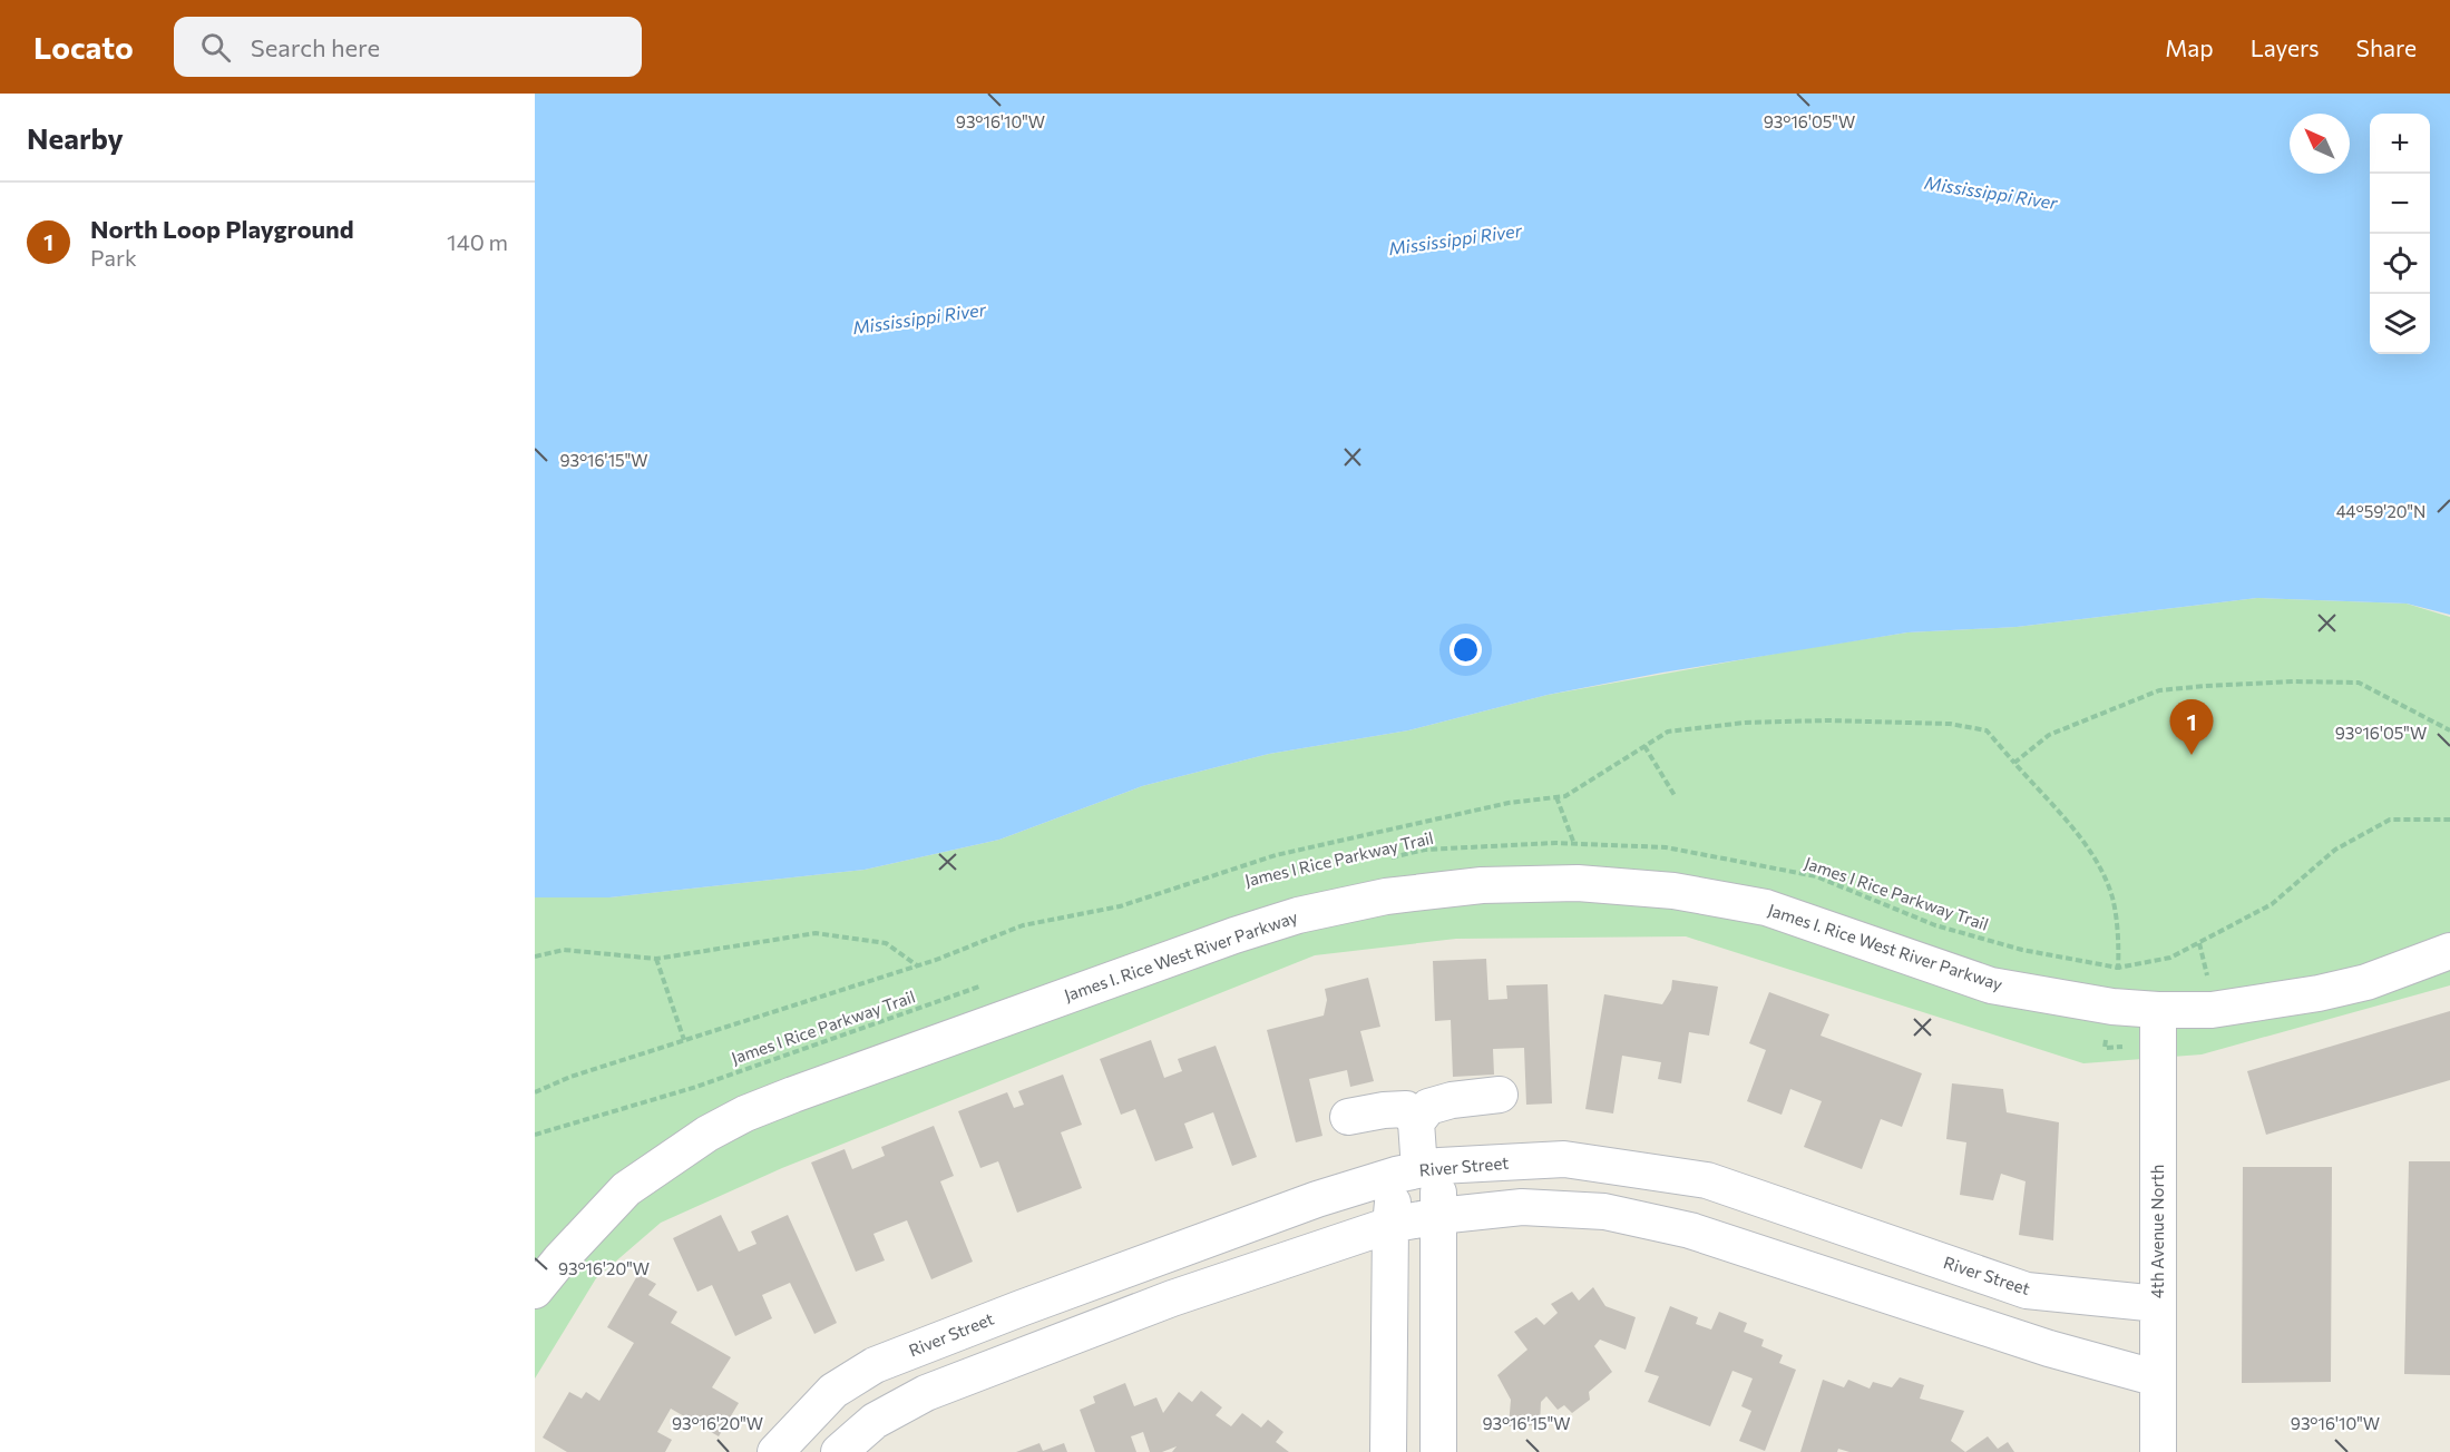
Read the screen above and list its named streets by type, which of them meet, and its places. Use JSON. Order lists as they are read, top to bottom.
{
  "streets": {
    "street": ["James I. Rice West River Parkway", "River Street", "4th Avenue North"],
    "path": ["James I Rice Parkway Trail"]
  },
  "crossings": [
    ["James I. Rice West River Parkway", "4th Avenue North"],
    ["River Street", "4th Avenue North"]
  ],
  "water": ["Mississippi River"],
  "north": "top left",
  "page": {
    "header": "Locato",
    "search": "Search here",
    "nav": ["Map", "Layers", "Share"],
    "heading": "Nearby",
    "map_buttons": ["+", "−"],
    "list": [
      {
        "mark": "1",
        "name": "North Loop Playground",
        "note": "Park",
        "value": "140 m"
      }
    ],
    "pins": "1"
  },
  "coordinates": [
    "93°16'10\"W",
    "93°16'05\"W",
    "93°16'15\"W",
    "44°59'20\"N",
    "93°16'20\"W"
  ]
}
